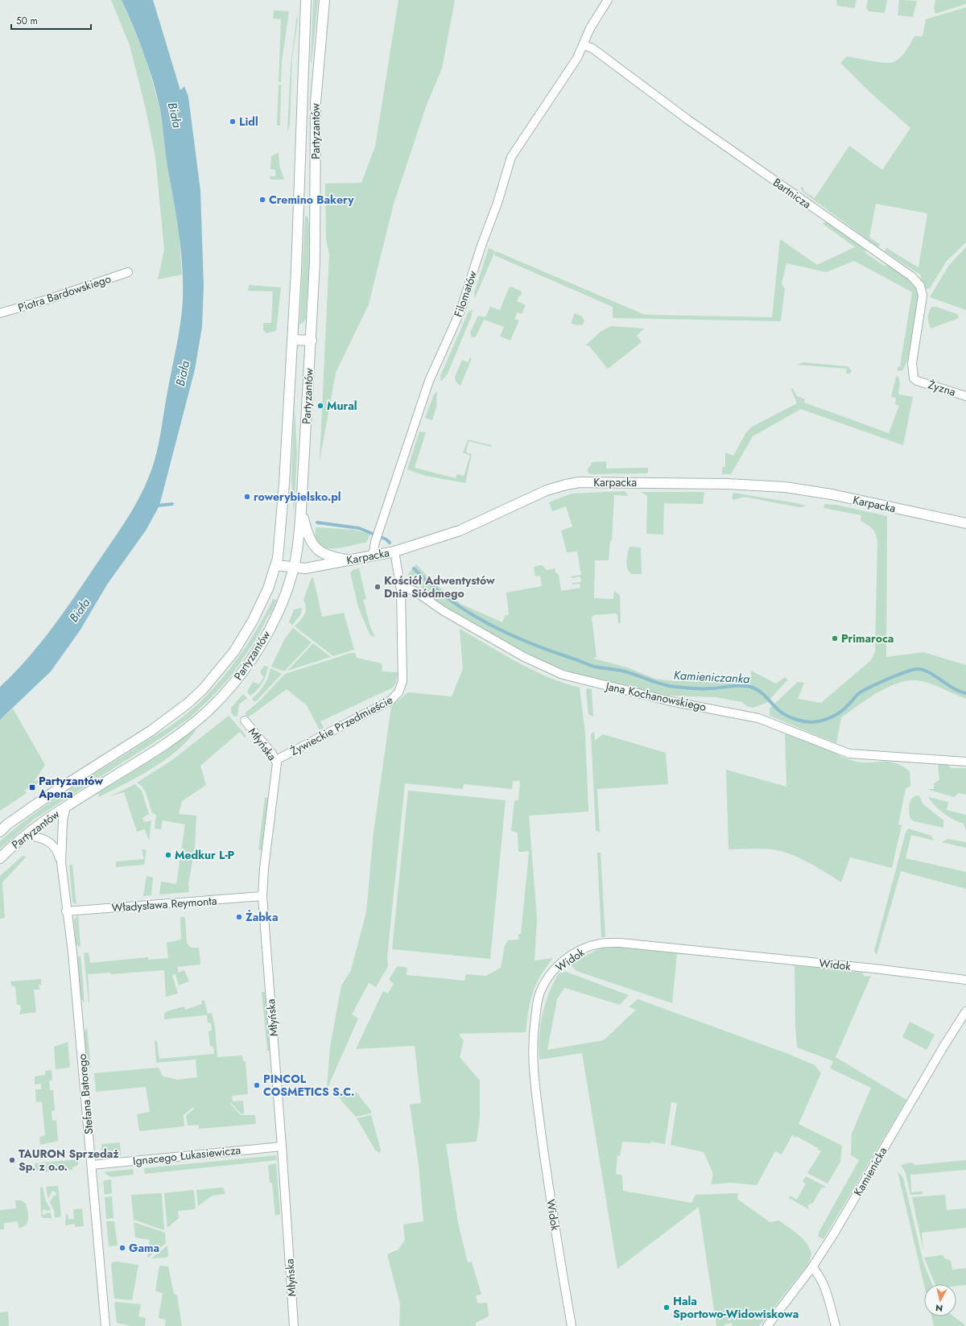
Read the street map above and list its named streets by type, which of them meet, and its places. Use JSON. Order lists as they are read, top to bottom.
{
  "streets": {
    "main road": ["Partyzantów", "Karpacka"],
    "street": [
      "Bartnicza",
      "Piotra Bardowskiego",
      "Filomatów",
      "Żyzna",
      "Jana Kochanowskiego",
      "Żywieckie Przedmieście",
      "Młyńska",
      "Władysława Reymonta",
      "Widok",
      "Stefana Batorego",
      "Ignacego Łukasiewicza",
      "Kamienicka"
    ]
  },
  "crossings": [
    ["Partyzantów", "Karpacka"],
    ["Partyzantów", "Stefana Batorego"],
    ["Bartnicza", "Filomatów"],
    ["Bartnicza", "Żyzna"],
    ["Filomatów", "Karpacka"],
    ["Jana Kochanowskiego", "Żywieckie Przedmieście"],
    ["Żywieckie Przedmieście", "Młyńska"],
    ["Młyńska", "Władysława Reymonta"],
    ["Młyńska", "Ignacego Łukasiewicza"],
    ["Władysława Reymonta", "Stefana Batorego"],
    ["Stefana Batorego", "Ignacego Łukasiewicza"]
  ],
  "water": ["Biała", "Kamieniczanka"],
  "places": {
    "other": [
      "Lidl",
      "Cremino Bakery",
      "Mural",
      "rowerybielsko.pl",
      "Kościół Adwentystów Dnia Siódmego",
      "Primaroca",
      "Medkur L-P",
      "Żabka",
      "PINCOL COSMETICS S.C.",
      "TAURON Sprzedaż Sp. z o.o.",
      "Gama",
      "Hala Sportowo-Widowiskowa"
    ],
    "transit": ["Partyzantów Apena"]
  },
  "scale_bar": "50 m",
  "north": "bottom"
}
